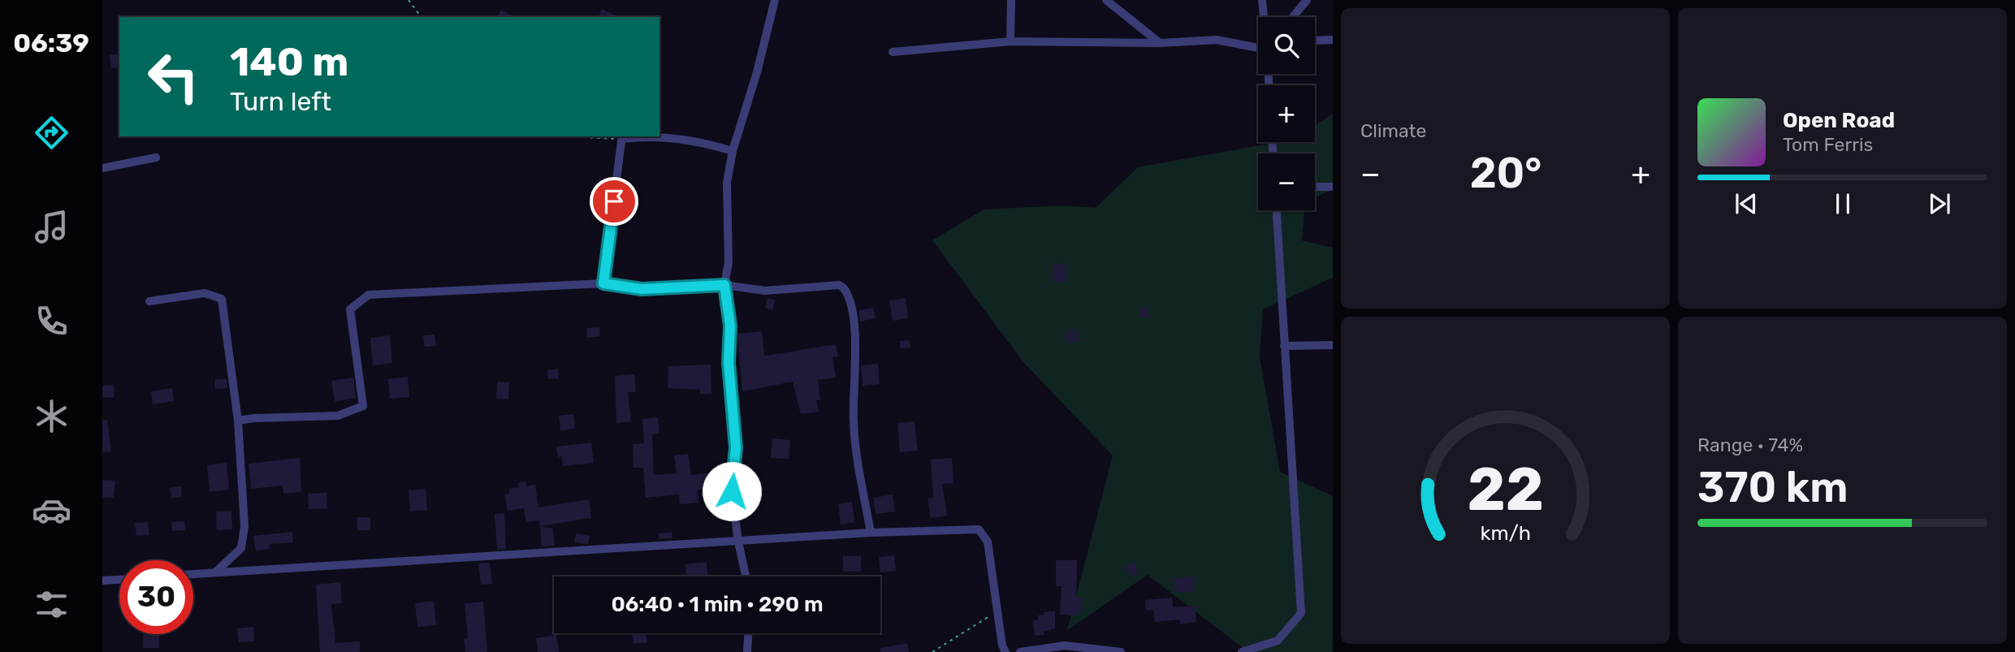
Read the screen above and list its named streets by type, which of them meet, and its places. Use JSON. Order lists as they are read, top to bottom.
{
  "page": {
    "tabs": "06:39",
    "tile": [
      "Climate",
      ["Range · 74%", "370 km"]
    ],
    "map_buttons": ["+", "−"],
    "turn": ["140 m", "Turn left"],
    "song": ["Open Road", "Tom Ferris"],
    "heat": ["−", "20°", "+"],
    "limit": "30",
    "trip": "06:40 · 1 min · 290 m",
    "gauge": ["22", "km/h"]
  }
}
